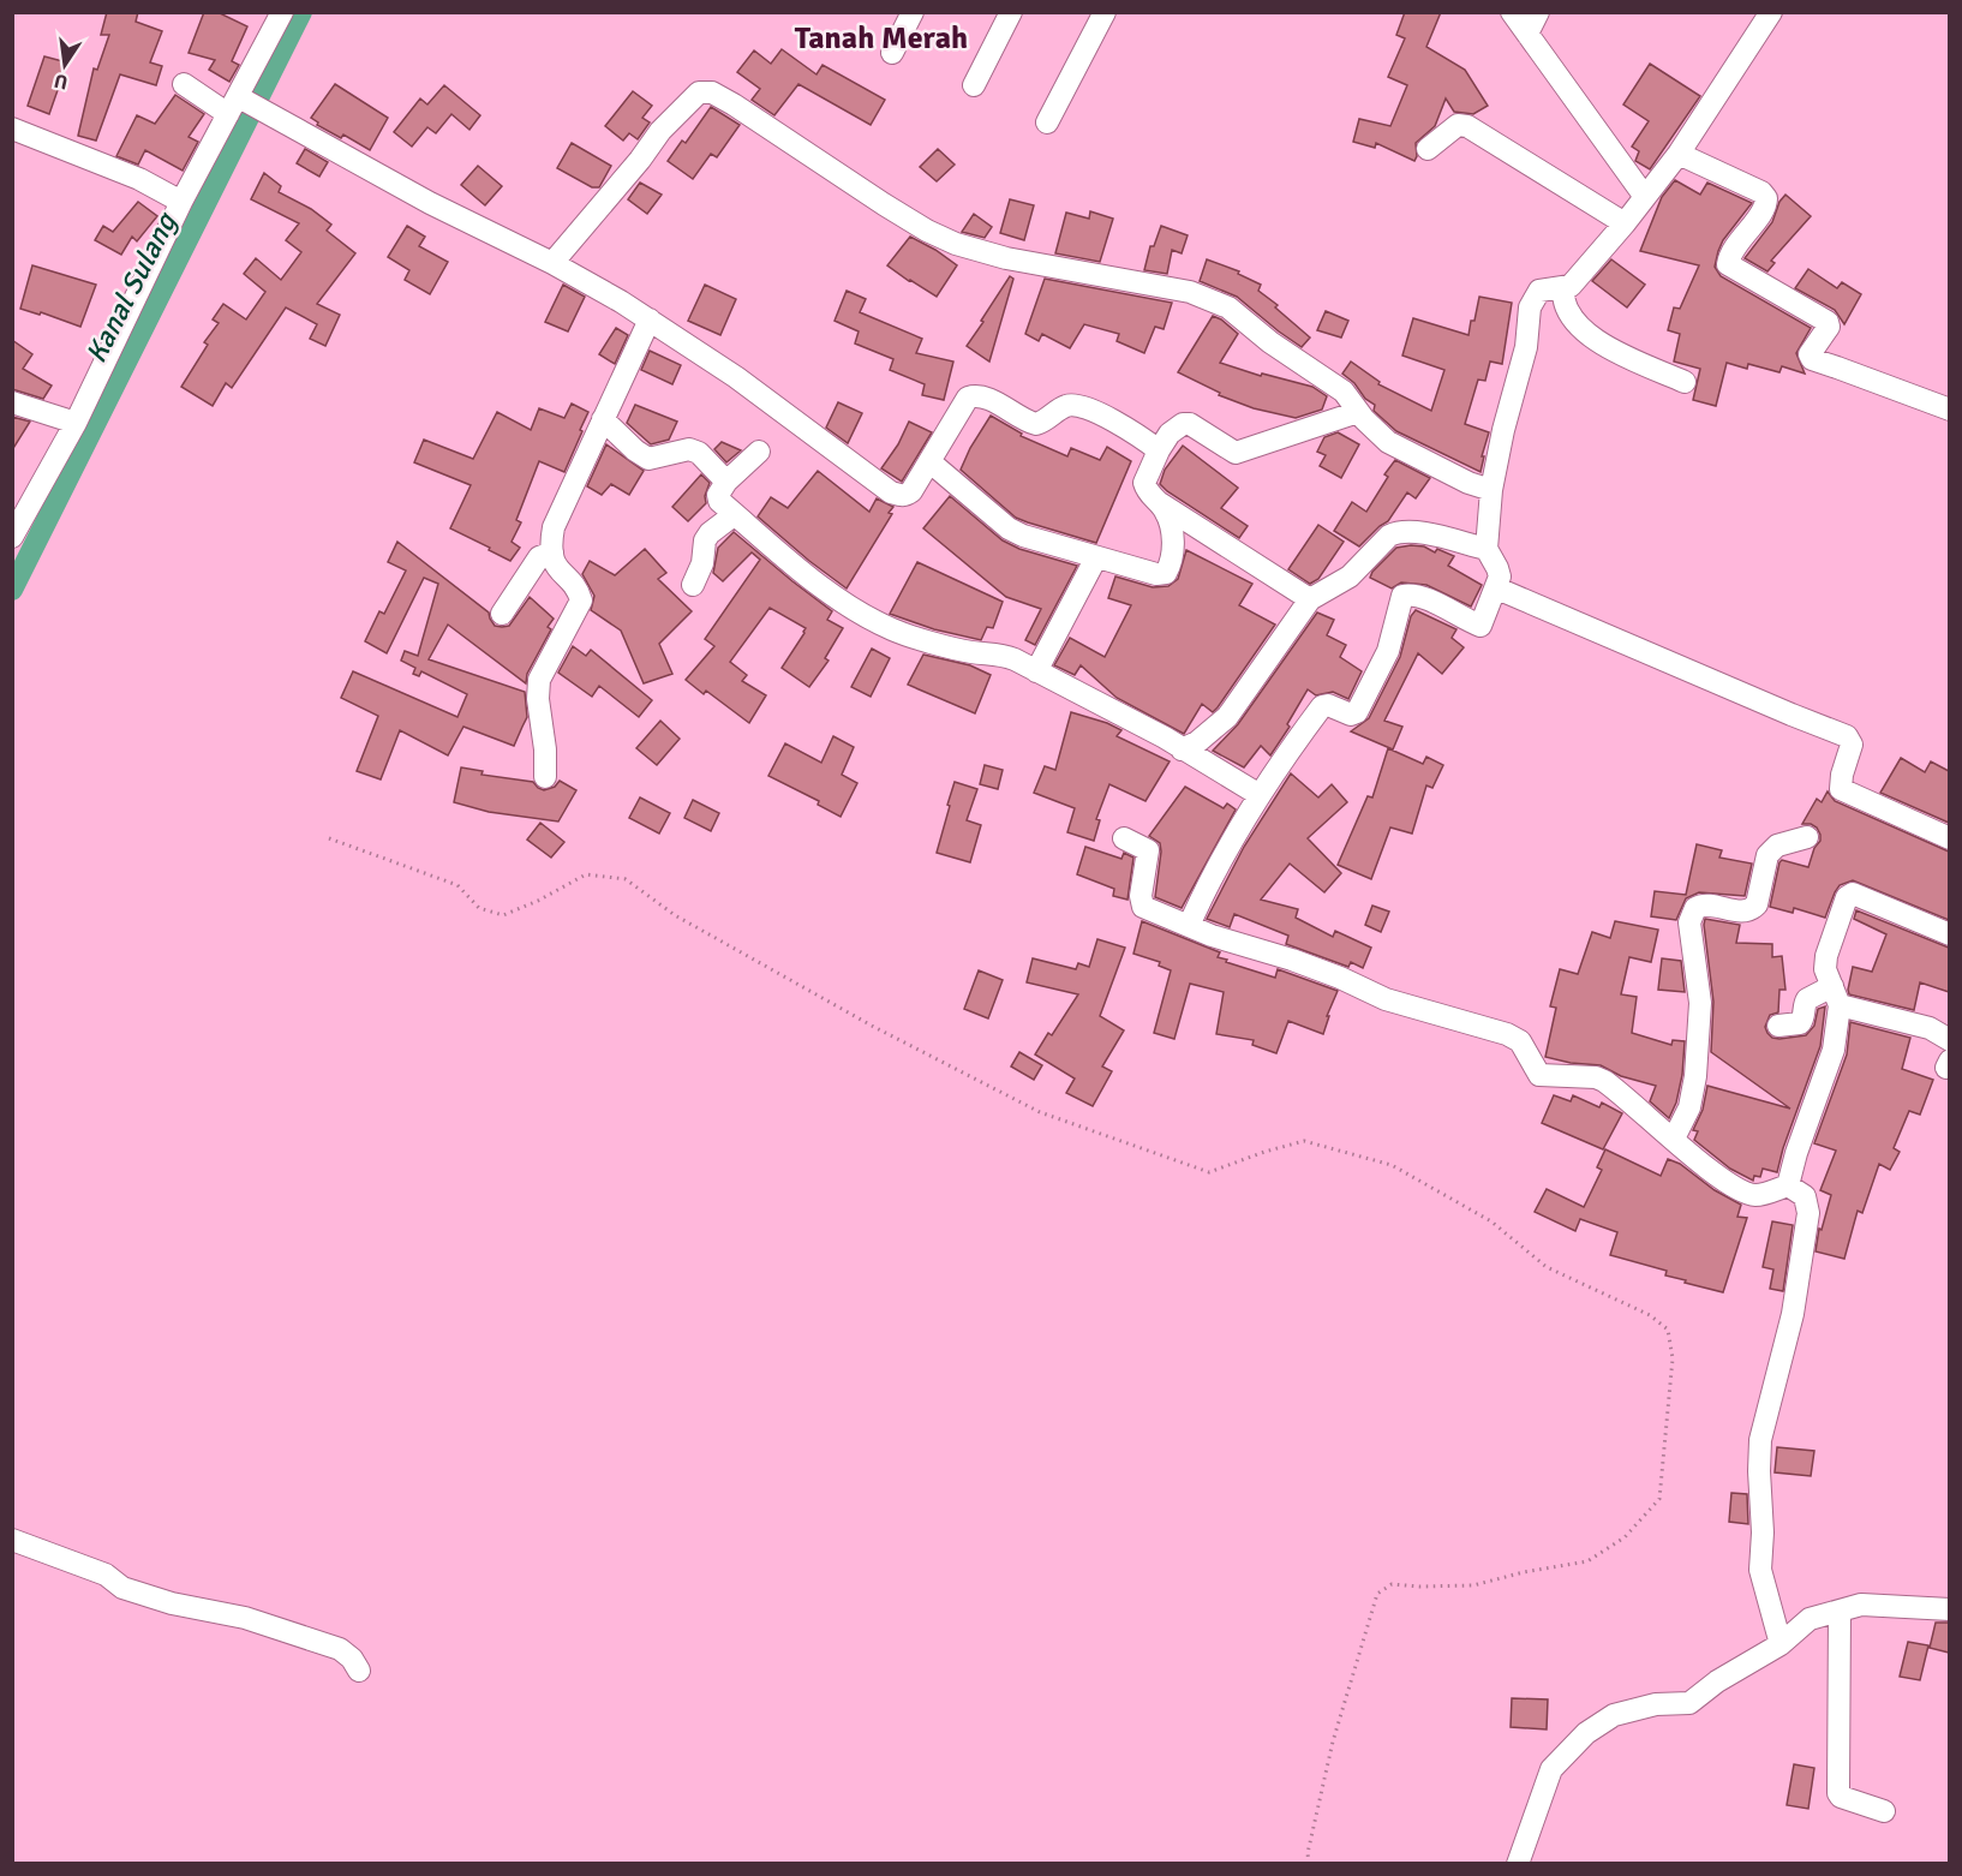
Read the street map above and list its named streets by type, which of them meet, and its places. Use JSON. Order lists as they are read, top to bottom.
{
  "districts": ["Tanah Merah"],
  "water": ["Kanal Sulang"],
  "north": "bottom"
}
